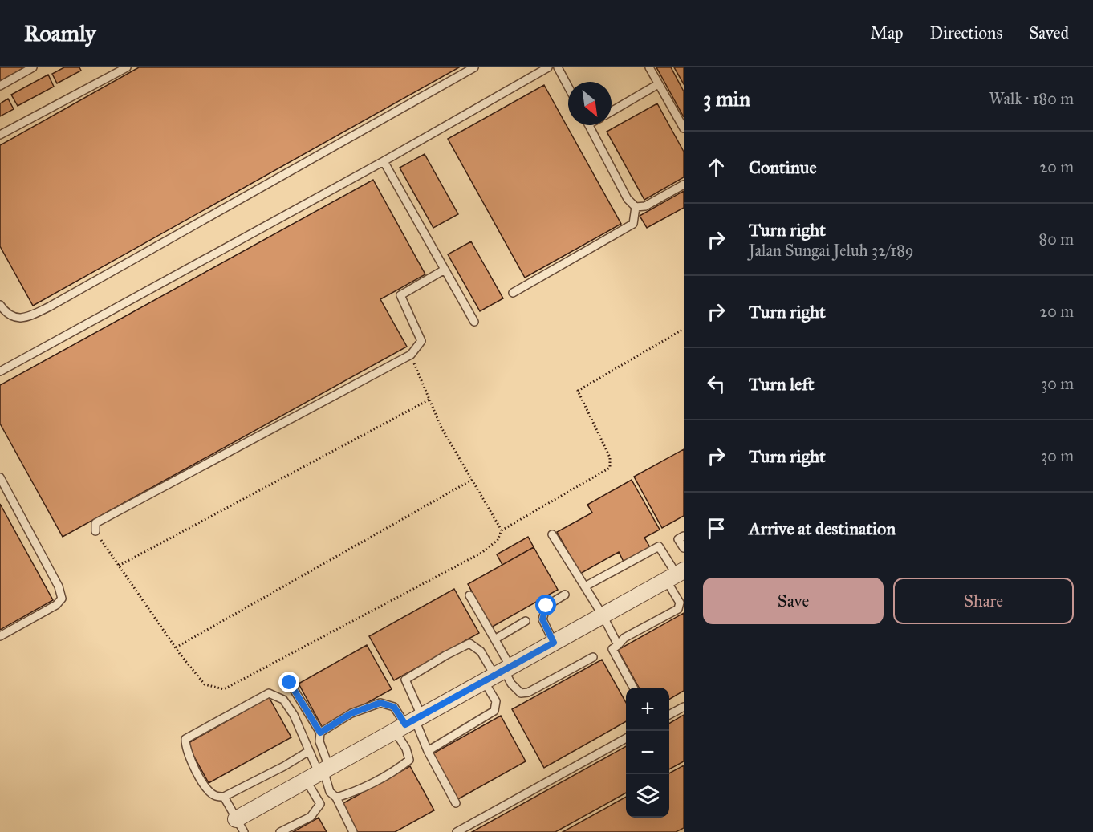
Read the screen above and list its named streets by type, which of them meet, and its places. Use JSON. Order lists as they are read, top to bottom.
{
  "north": "bottom right",
  "page": {
    "header": "Roamly",
    "nav": ["Map", "Directions", "Saved"],
    "heading": ["3 min", "Walk · 180 m"],
    "list": [
      ["Continue", "20 m"],
      ["Turn right", "Jalan Sungai Jeluh 32/189", "80 m"],
      ["Turn right", "20 m"],
      ["Turn left", "30 m"],
      ["Turn right", "30 m"],
      "Arrive at destination"
    ],
    "buttons": ["Save", "Share"],
    "map_buttons": ["+", "−"]
  }
}
